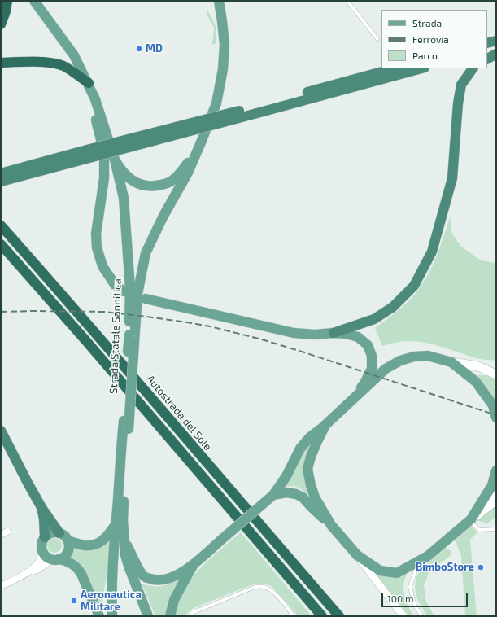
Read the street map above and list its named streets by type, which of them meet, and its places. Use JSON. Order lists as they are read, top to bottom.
{
  "streets": {
    "highway": ["Autostrada del Sole"],
    "main road": ["Strada Statale Sannitica"]
  },
  "places": ["MD", "BimboStore", "Aeronautica Militare"],
  "legend": ["Strada", "Ferrovia", "Parco"],
  "scale_bar": "100 m"
}
